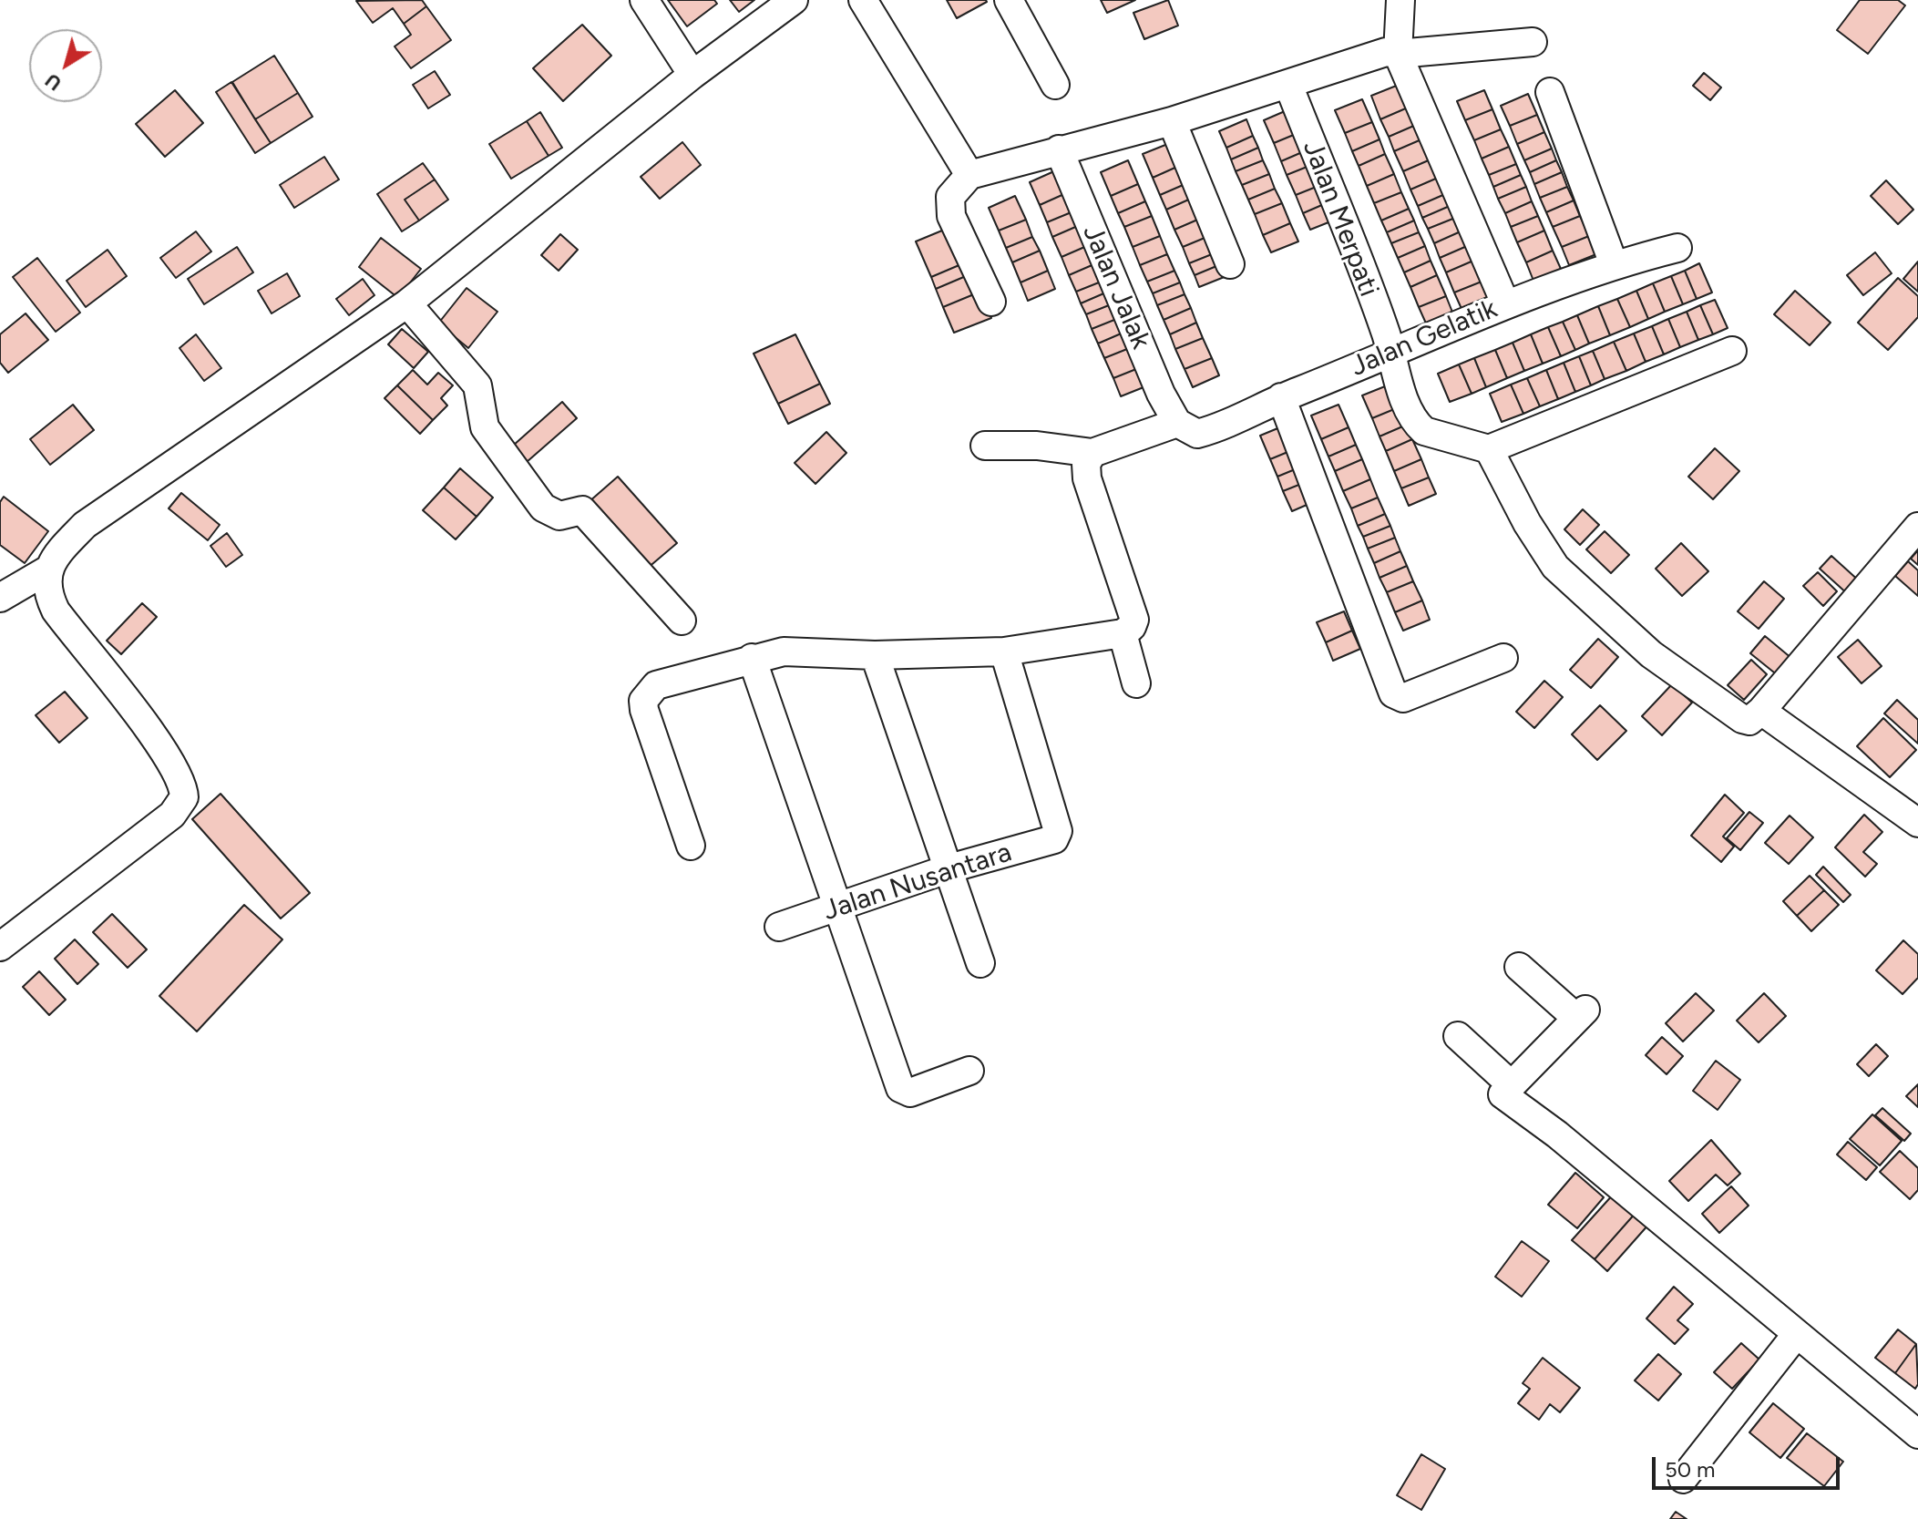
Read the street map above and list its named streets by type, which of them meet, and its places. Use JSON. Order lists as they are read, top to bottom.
{
  "streets": {
    "street": [
      "Jalan Merpati",
      "Jalan Jalak",
      "Jalan Gelatik",
      "Jalan Nusantara"
    ]
  },
  "crossings": [
    ["Jalan Merpati", "Jalan Gelatik"],
    ["Jalan Jalak", "Jalan Gelatik"]
  ],
  "scale_bar": "50 m",
  "north": "bottom left"
}
